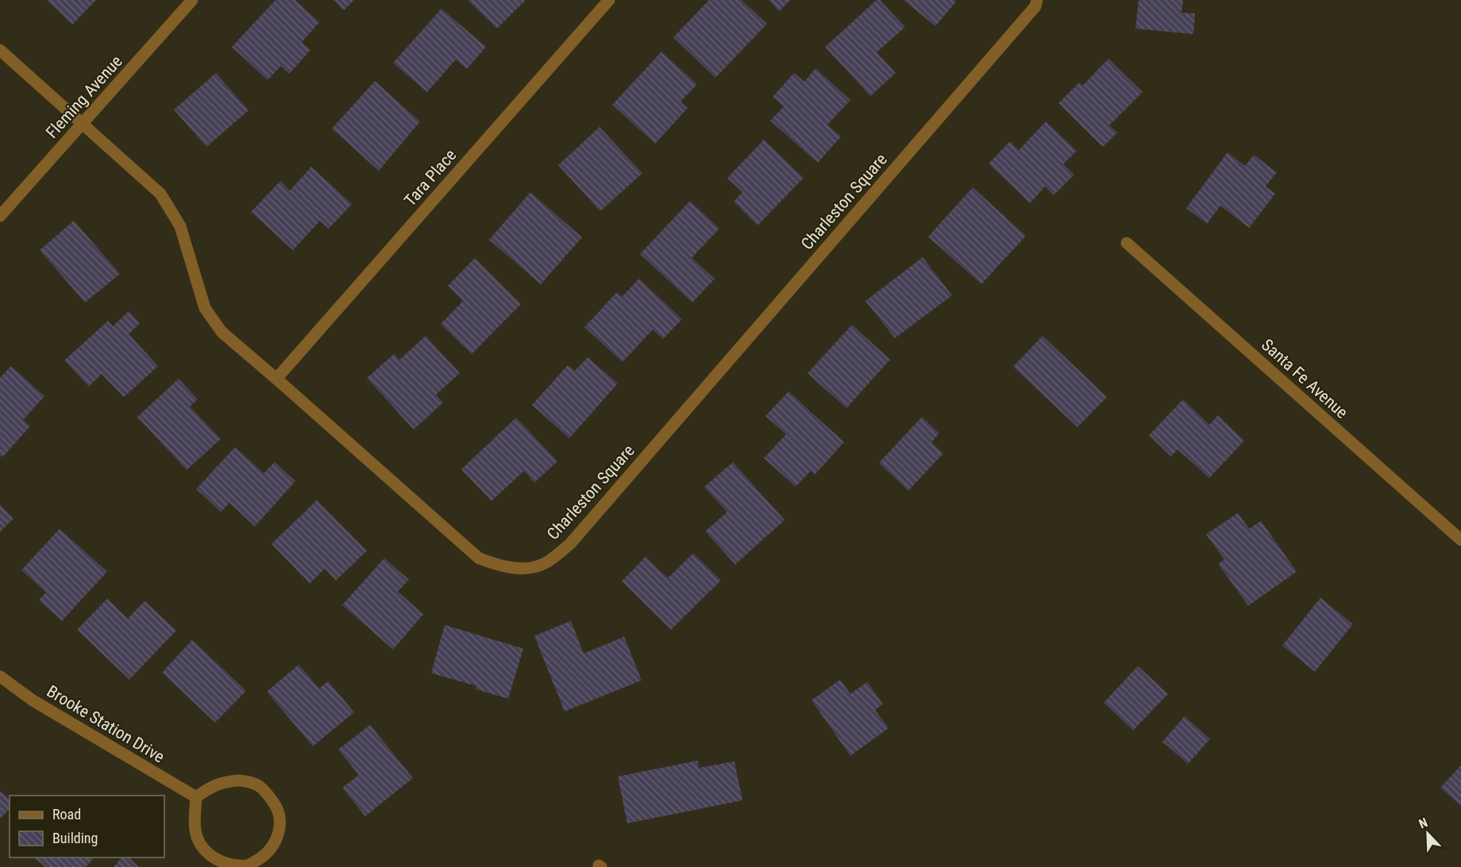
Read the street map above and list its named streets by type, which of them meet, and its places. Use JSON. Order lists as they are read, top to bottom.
{
  "streets": {
    "street": [
      "Fleming Avenue",
      "Tara Place",
      "Charleston Square",
      "Santa Fe Avenue",
      "Brooke Station Drive"
    ]
  },
  "crossings": [
    ["Fleming Avenue", "Charleston Square"],
    ["Tara Place", "Charleston Square"]
  ],
  "legend": ["Road", "Building"],
  "north": "top left"
}
